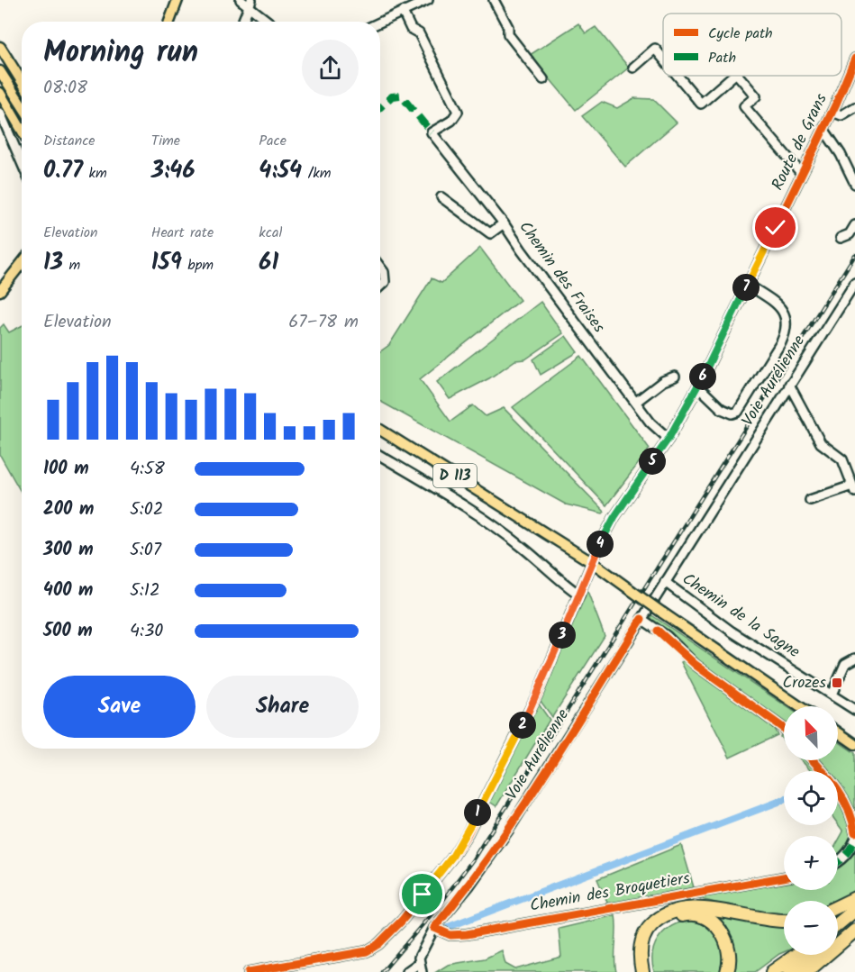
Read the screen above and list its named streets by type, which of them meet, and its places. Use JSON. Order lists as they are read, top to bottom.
{
  "streets": {
    "main road": ["D 113"],
    "street": [
      "Route de Grans",
      "Chemin des Fraises",
      "Voie Aurélienne",
      "Chemin de la Sagne",
      "Chemin des Broquetiers"
    ]
  },
  "crossings": [
    ["Route de Grans", "Chemin des Fraises"],
    ["Voie Aurélienne", "Chemin de la Sagne"],
    ["Voie Aurélienne", "Chemin des Broquetiers"]
  ],
  "places": {
    "transit": ["Crozes"]
  },
  "legend": ["Cycle path", "Path"],
  "north": "top left",
  "page": {
    "heading": ["Morning run", "08:08"],
    "stats": [
      ["Distance", "0.77 km"],
      ["Time", "3:46"],
      ["Pace", "4:54 /km"],
      ["Elevation", "13 m"],
      ["Heart rate", "159 bpm"],
      ["kcal", "61"]
    ],
    "pins": [
      "7",
      "6",
      "5",
      "4",
      "3",
      "2",
      "1"
    ],
    "chart": ["Elevation", "67–78 m"],
    "list": [
      {
        "name": "100 m",
        "note": "4:58"
      },
      {
        "name": "200 m",
        "note": "5:02"
      },
      {
        "name": "300 m",
        "note": "5:07"
      },
      {
        "name": "400 m",
        "note": "5:12"
      },
      {
        "name": "500 m",
        "note": "4:30"
      }
    ],
    "buttons": ["Save", "Share"],
    "map_buttons": ["+", "−"]
  }
}
